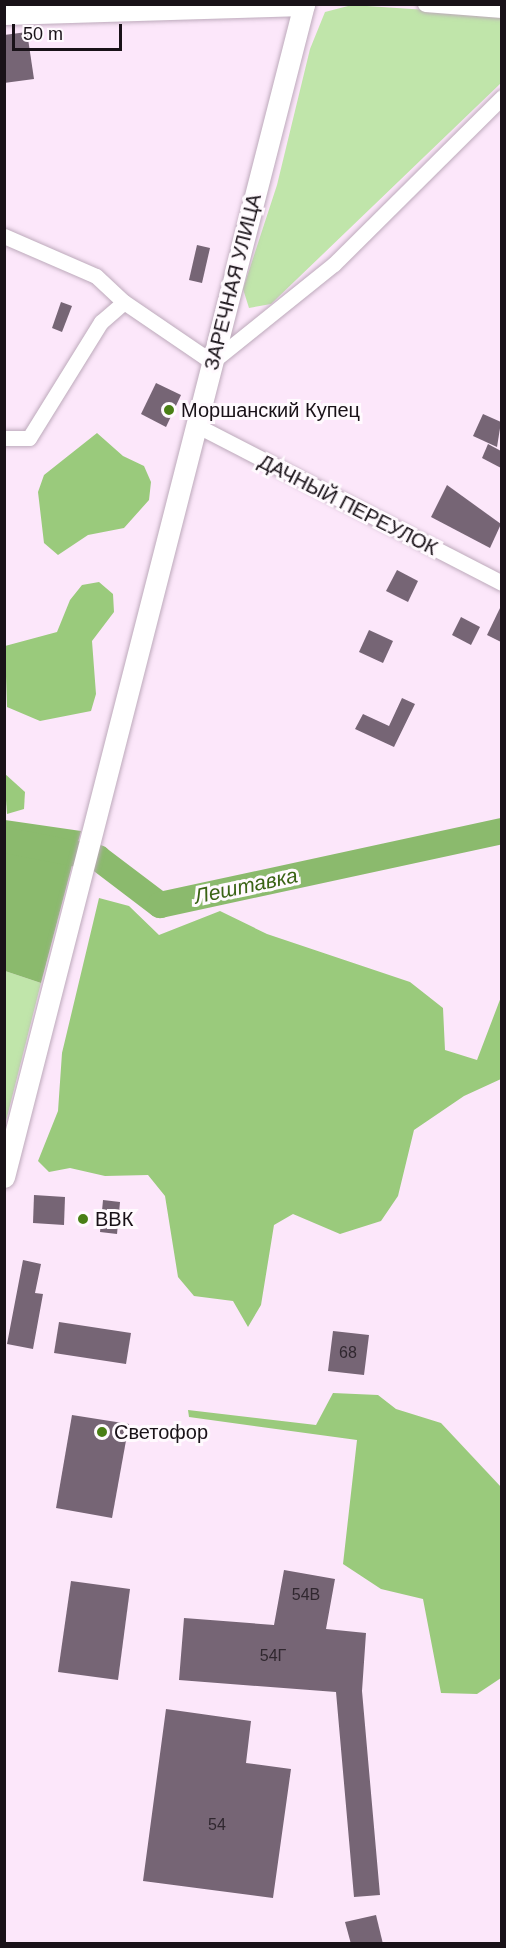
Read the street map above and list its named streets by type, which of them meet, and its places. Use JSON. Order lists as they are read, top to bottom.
{
  "streets": {
    "main road": ["ЗАРЕЧНАЯ УЛИЦА"],
    "street": ["ДАЧНЫЙ ПЕРЕУЛОК"]
  },
  "crossings": [
    ["ЗАРЕЧНАЯ УЛИЦА", "ДАЧНЫЙ ПЕРЕУЛОК"]
  ],
  "water": ["Лештавка"],
  "places": ["Моршанский Купец", "ВВК", "Светофор"],
  "house_numbers": [
    "68",
    "54В",
    "54Г",
    "54"
  ],
  "scale_bar": "50 m"
}
